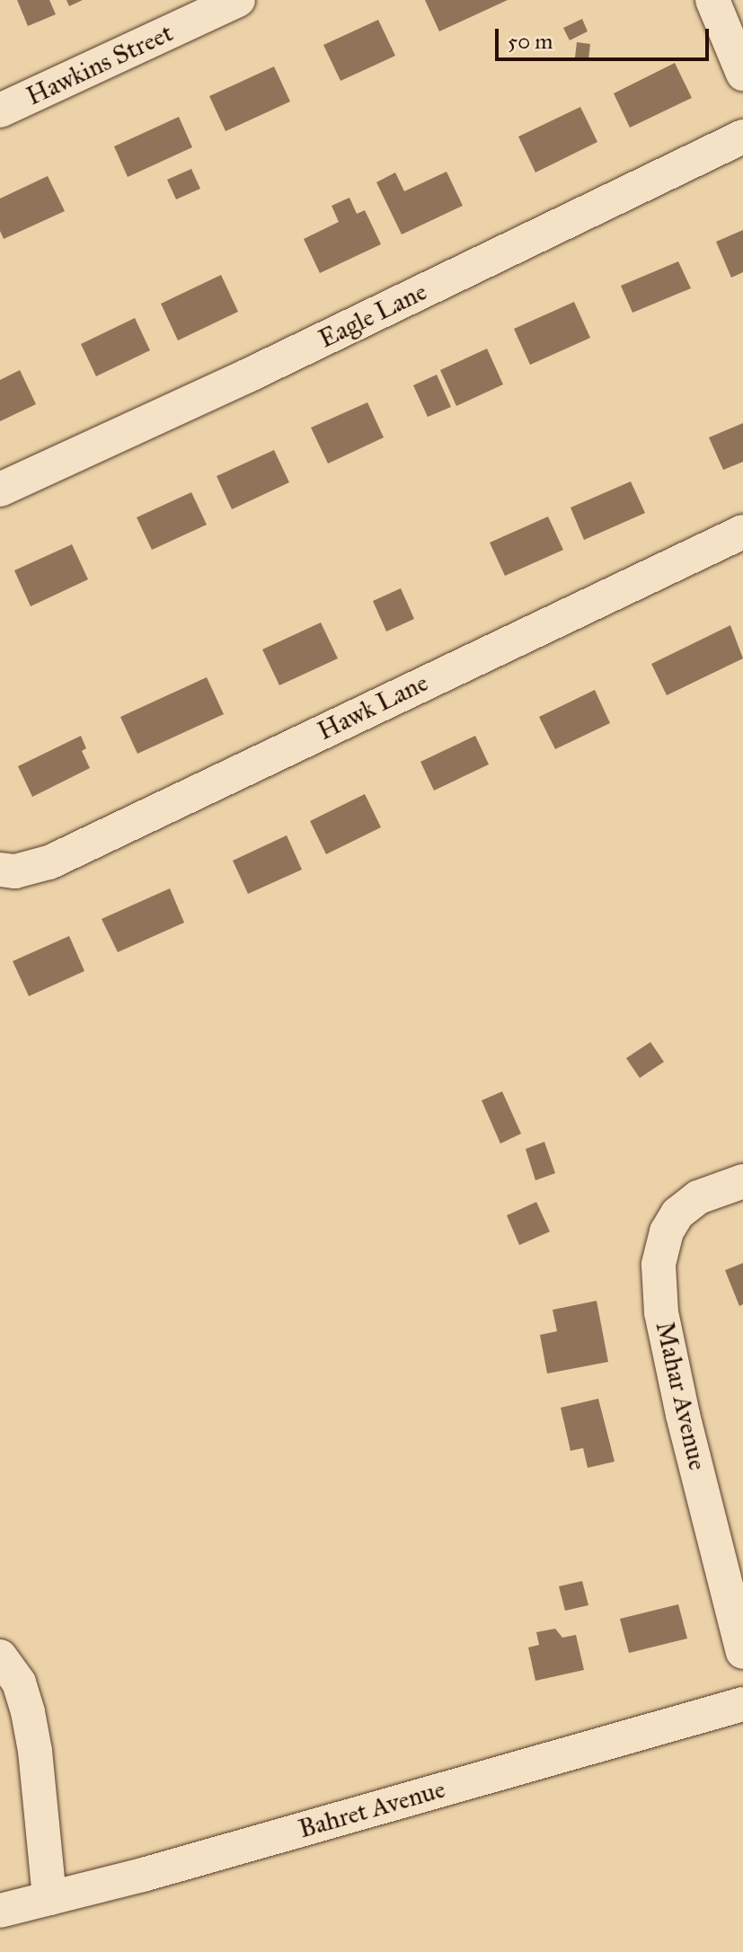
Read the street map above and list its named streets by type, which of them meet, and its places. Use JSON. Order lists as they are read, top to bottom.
{
  "streets": {
    "street": [
      "Hawkins Street",
      "Eagle Lane",
      "Hawk Lane",
      "Mahar Avenue",
      "Bahret Avenue"
    ]
  },
  "scale_bar": "50 m"
}
